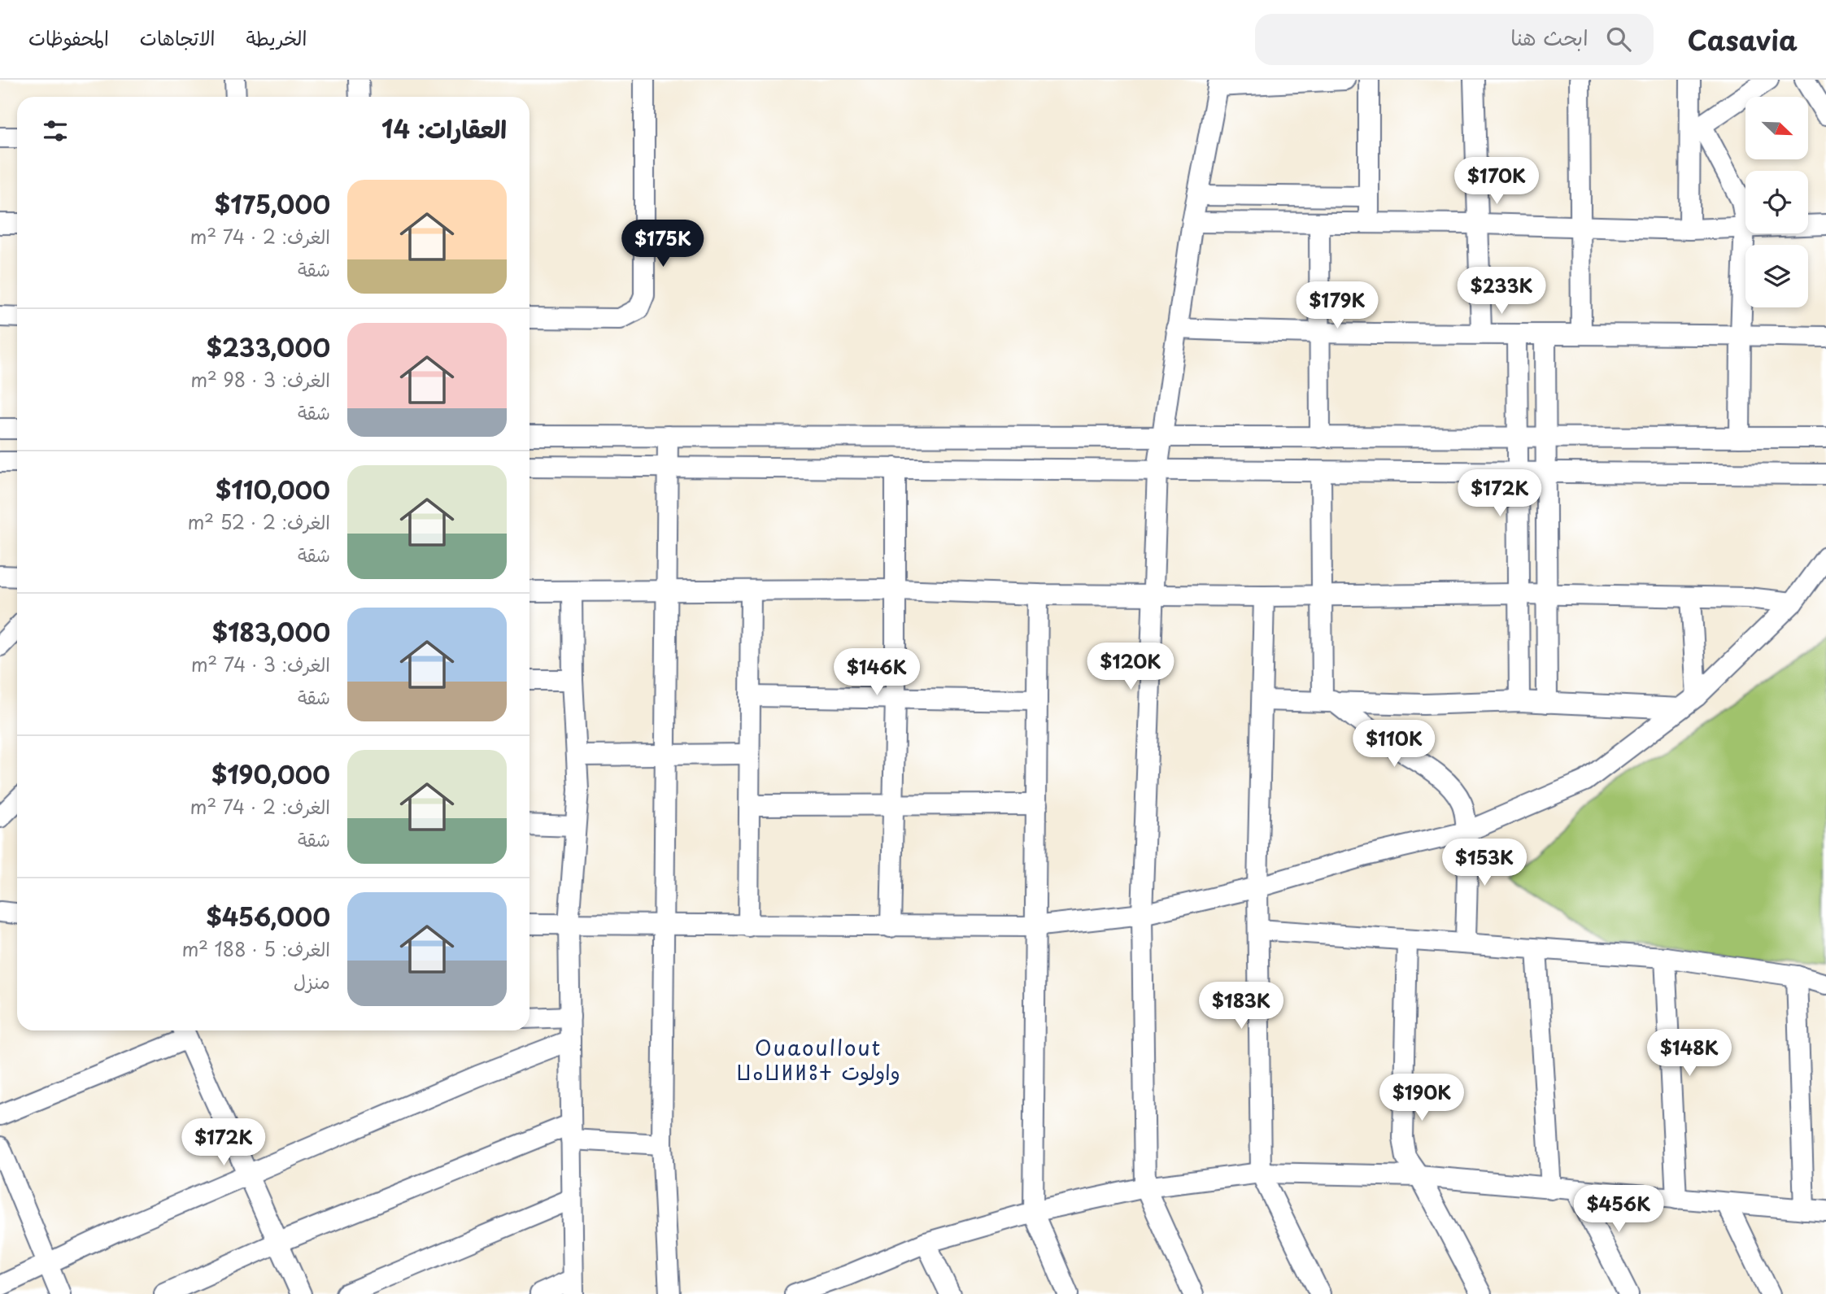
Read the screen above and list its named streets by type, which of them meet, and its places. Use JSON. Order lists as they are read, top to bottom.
{
  "districts": ["Ouaoullout ⵡⴰⵡⵍⵍⵓⵜ واولوت"],
  "north": "bottom right",
  "page": {
    "header": "Casavia",
    "search": "ابحث هنا",
    "nav": ["الخريطة", "الاتجاهات", "المحفوظات"],
    "heading": "العقارات: 14",
    "price": [
      "$170K",
      "$175K",
      "$233K",
      "$179K",
      "$172K",
      "$120K",
      "$146K",
      "$110K",
      "$153K",
      "$183K",
      "$148K",
      "$190K",
      "$172K",
      "$456K"
    ],
    "list": [
      {
        "name": "$175,000",
        "note": "الغرف: 2 · 74 m² · شقة"
      },
      {
        "name": "$233,000",
        "note": "الغرف: 3 · 98 m² · شقة"
      },
      {
        "name": "$110,000",
        "note": "الغرف: 2 · 52 m² · شقة"
      },
      {
        "name": "$183,000",
        "note": "الغرف: 3 · 74 m² · شقة"
      },
      {
        "name": "$190,000",
        "note": "الغرف: 2 · 74 m² · شقة"
      },
      {
        "name": "$456,000",
        "note": "الغرف: 5 · 188 m² · منزل"
      }
    ]
  }
}
